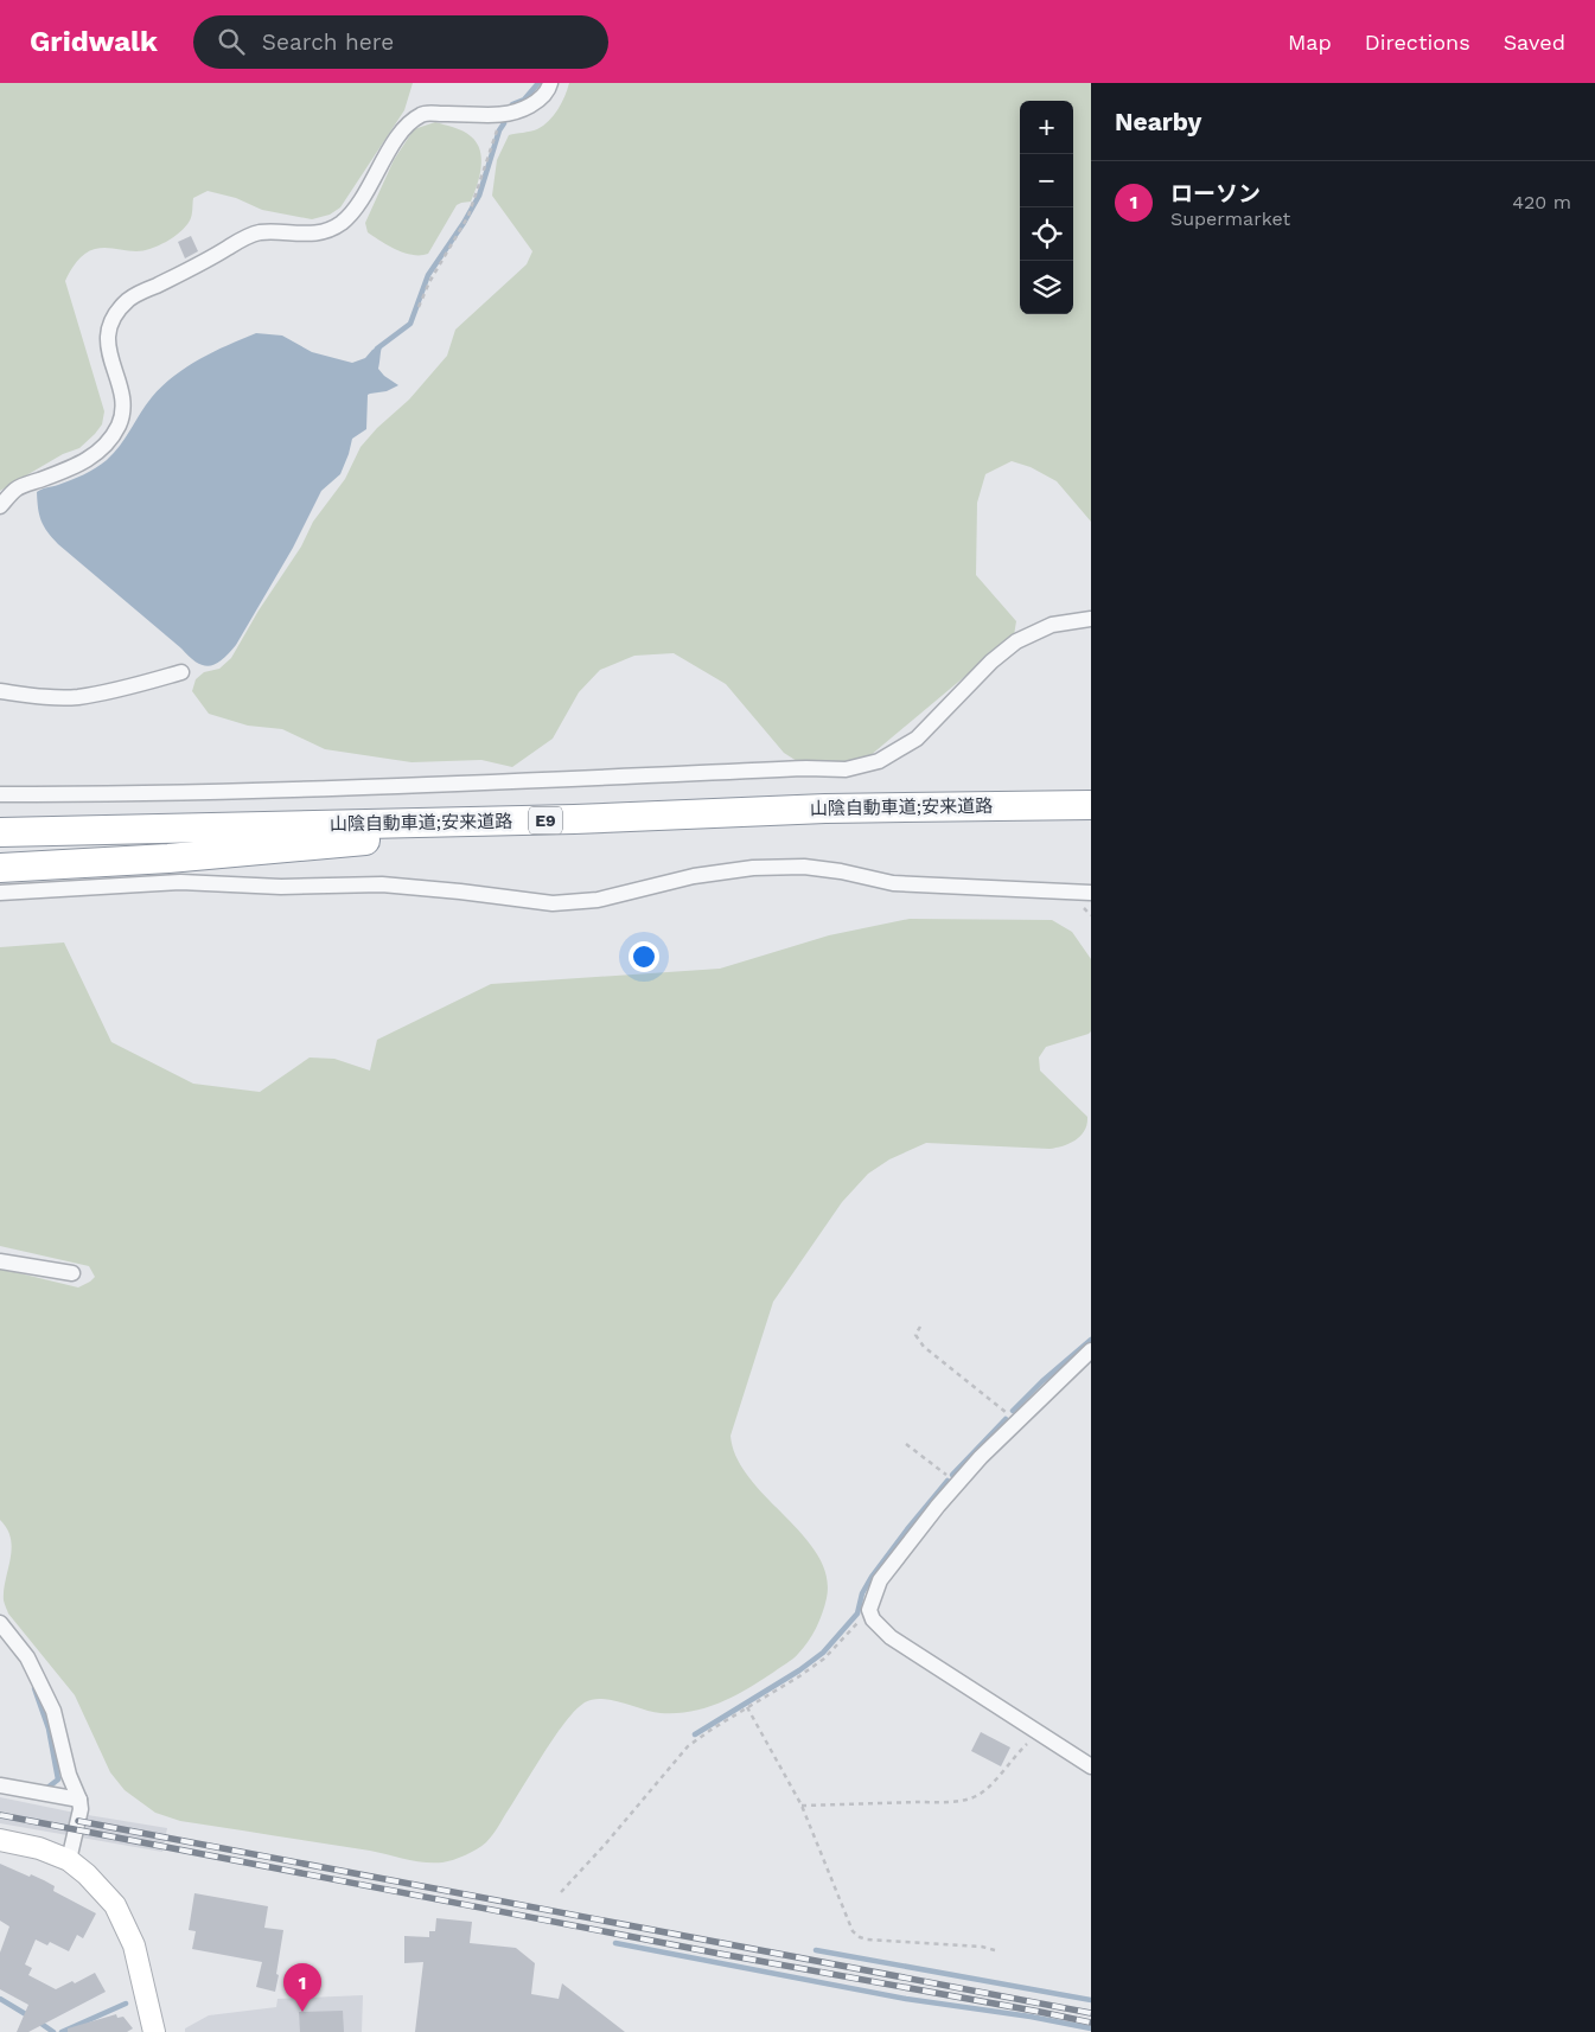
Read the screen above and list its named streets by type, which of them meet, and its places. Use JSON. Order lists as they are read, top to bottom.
{
  "streets": {
    "highway": ["山陰自動車道;安来道路", "E9"]
  },
  "page": {
    "header": "Gridwalk",
    "search": "Search here",
    "nav": ["Map", "Directions", "Saved"],
    "heading": "Nearby",
    "map_buttons": ["+", "−"],
    "list": [
      {
        "mark": "1",
        "name": "ローソン",
        "note": "Supermarket",
        "value": "420 m"
      }
    ],
    "pins": "1"
  }
}
